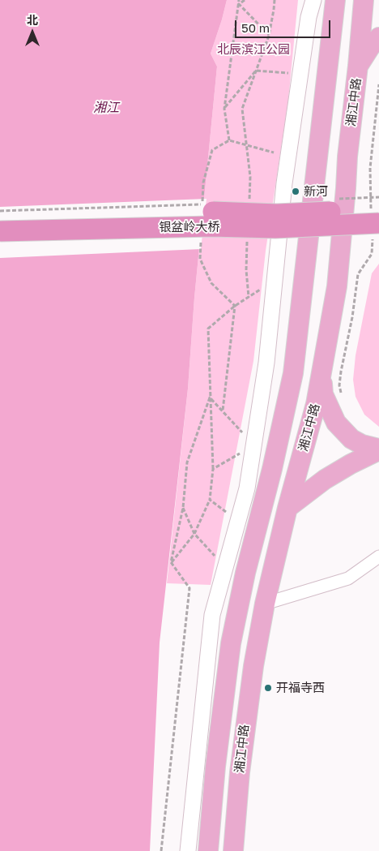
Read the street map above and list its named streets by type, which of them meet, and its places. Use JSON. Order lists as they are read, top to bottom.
{
  "streets": {
    "highway": ["银盆岭大桥"],
    "main road": ["湘江中路"]
  },
  "water": ["湘江"],
  "parks": ["北辰滨江公园"],
  "places": ["新河", "开福寺西"],
  "scale_bar": "50 m",
  "north": "top"
}
